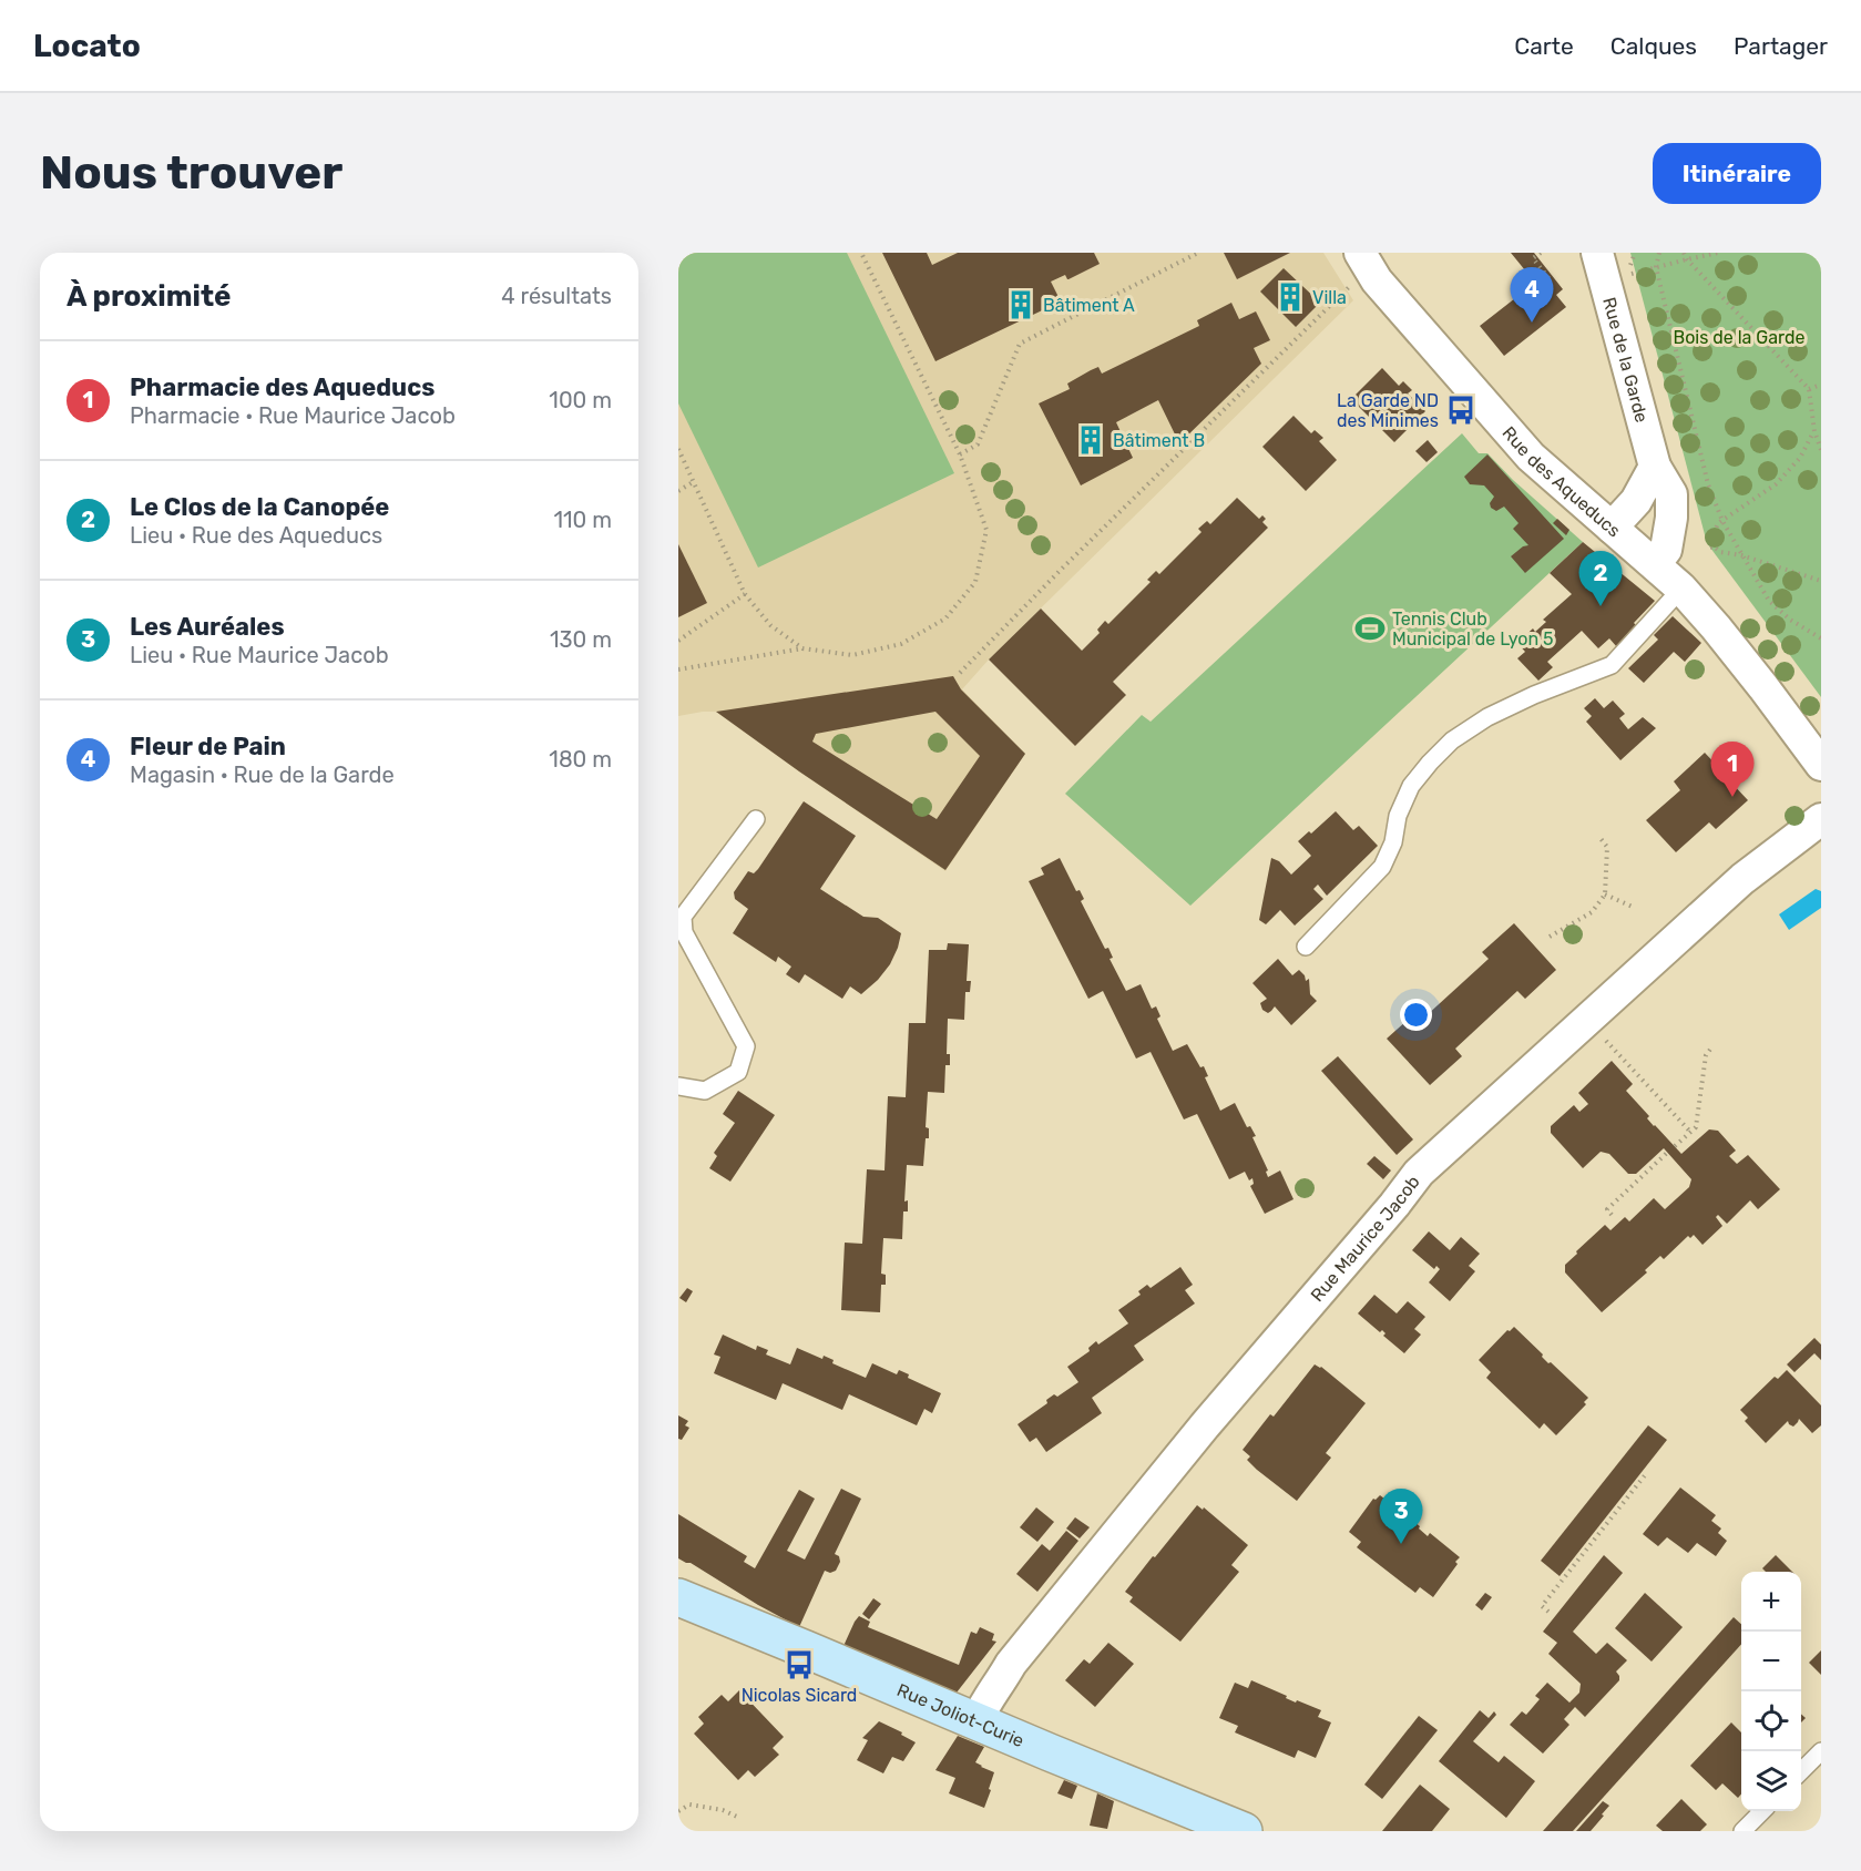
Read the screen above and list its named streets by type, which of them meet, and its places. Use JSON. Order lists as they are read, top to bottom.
{
  "streets": {
    "main road": ["Rue Joliot-Curie"],
    "street": ["Rue de la Garde", "Rue des Aqueducs", "Rue Maurice Jacob"]
  },
  "crossings": [
    ["Rue de la Garde", "Rue des Aqueducs"],
    ["Rue Maurice Jacob", "Rue Joliot-Curie"]
  ],
  "parks": ["Bois de la Garde"],
  "places": {
    "building": ["Villa", "Bâtiment A", "Bâtiment B"],
    "bus stop": ["La Garde ND des Minimes", "Nicolas Sicard"],
    "sports": ["Tennis Club Municipal de Lyon 5"]
  },
  "page": {
    "header": "Locato",
    "nav": ["Carte", "Calques", "Partager"],
    "buttons": "Itinéraire",
    "title": "Nous trouver",
    "heading": ["À proximité", "4 résultats"],
    "pins": [
      "4",
      "2",
      "1",
      "3"
    ],
    "list": [
      {
        "mark": "1",
        "name": "Pharmacie des Aqueducs",
        "note": "Pharmacie · Rue Maurice Jacob",
        "value": "100 m"
      },
      {
        "mark": "2",
        "name": "Le Clos de la Canopée",
        "note": "Lieu · Rue des Aqueducs",
        "value": "110 m"
      },
      {
        "mark": "3",
        "name": "Les Auréales",
        "note": "Lieu · Rue Maurice Jacob",
        "value": "130 m"
      },
      {
        "mark": "4",
        "name": "Fleur de Pain",
        "note": "Magasin · Rue de la Garde",
        "value": "180 m"
      }
    ],
    "map_buttons": ["+", "−"]
  }
}
